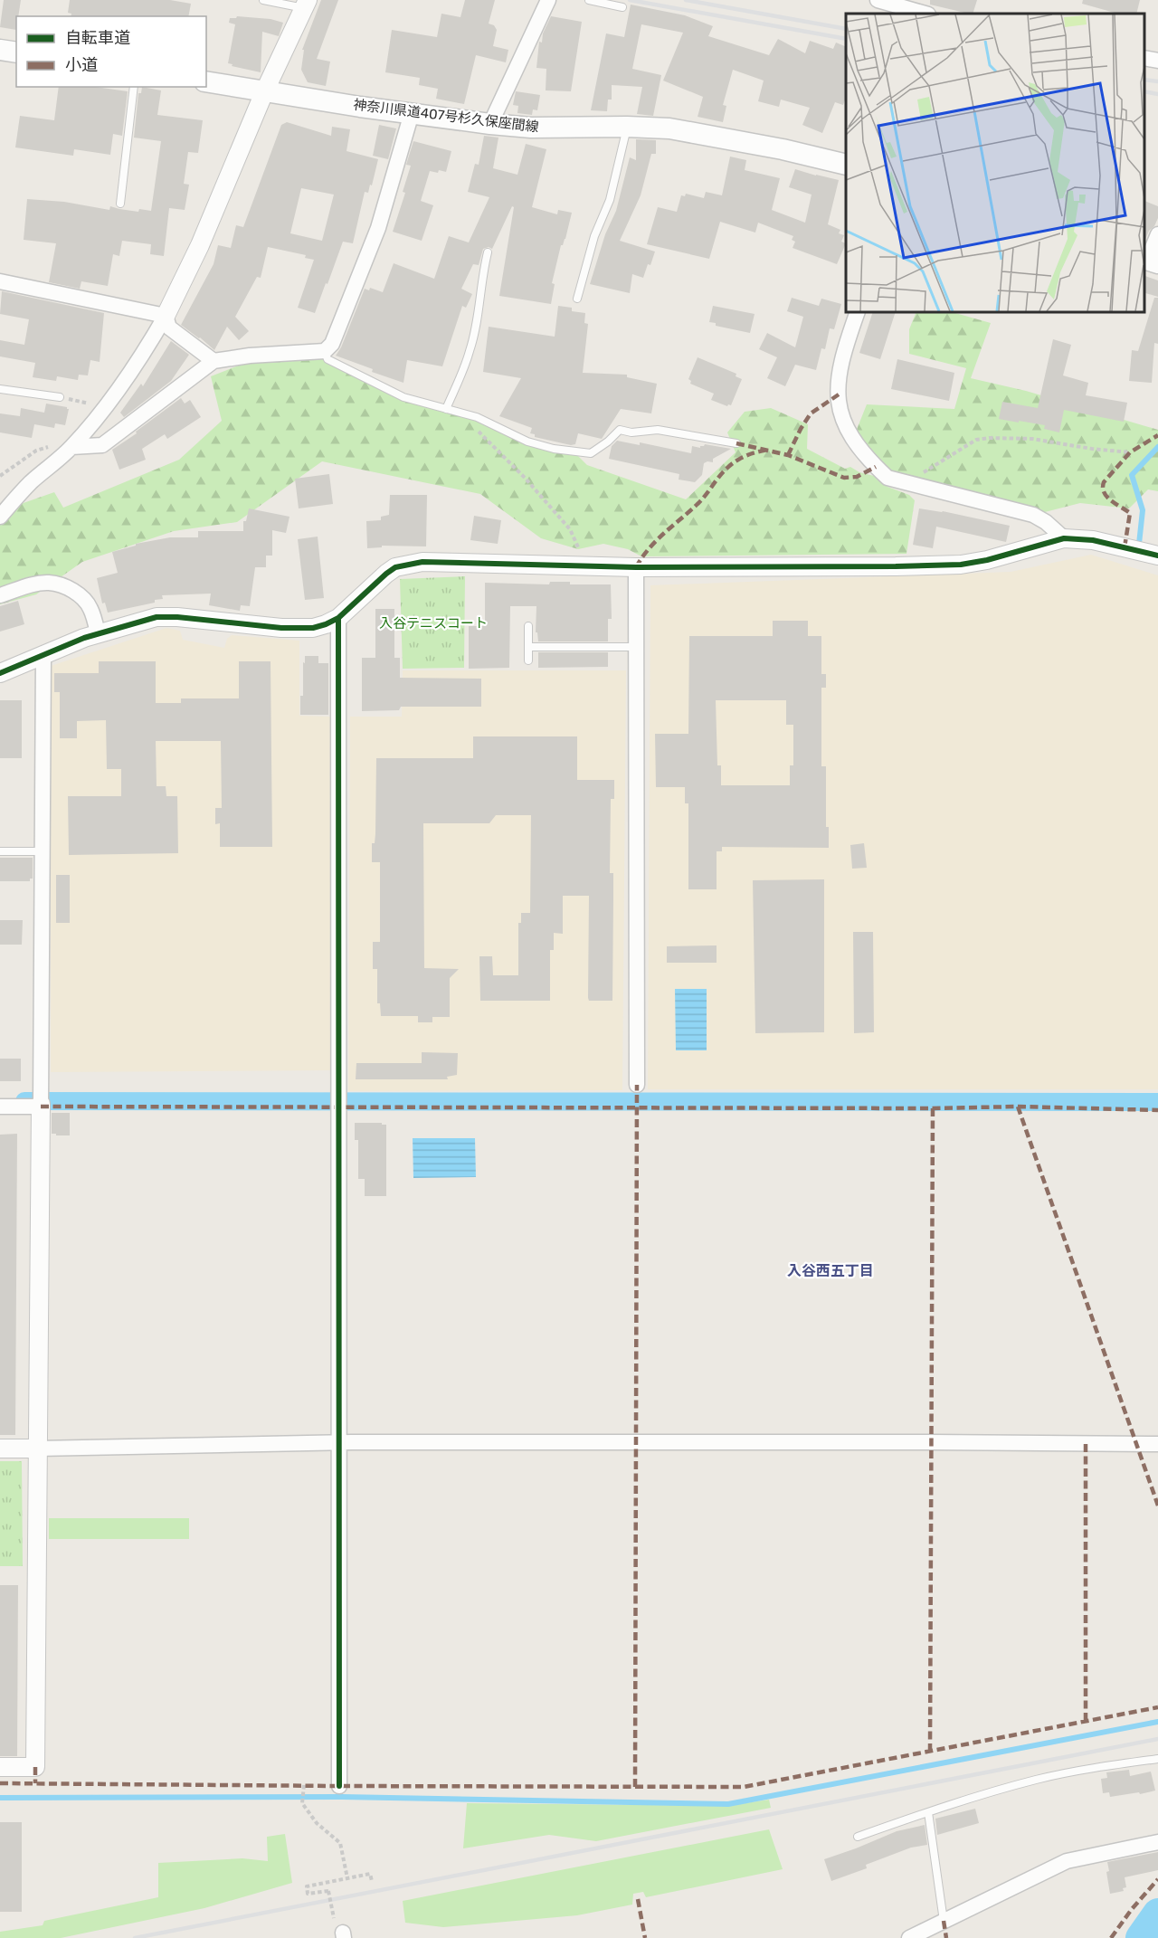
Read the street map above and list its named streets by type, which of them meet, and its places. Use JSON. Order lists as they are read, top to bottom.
{
  "streets": {
    "main road": ["神奈川県道407号杉久保座間線"]
  },
  "districts": ["入谷西五丁目"],
  "parks": ["入谷テニスコート"],
  "legend": ["自転車道", "小道"]
}
